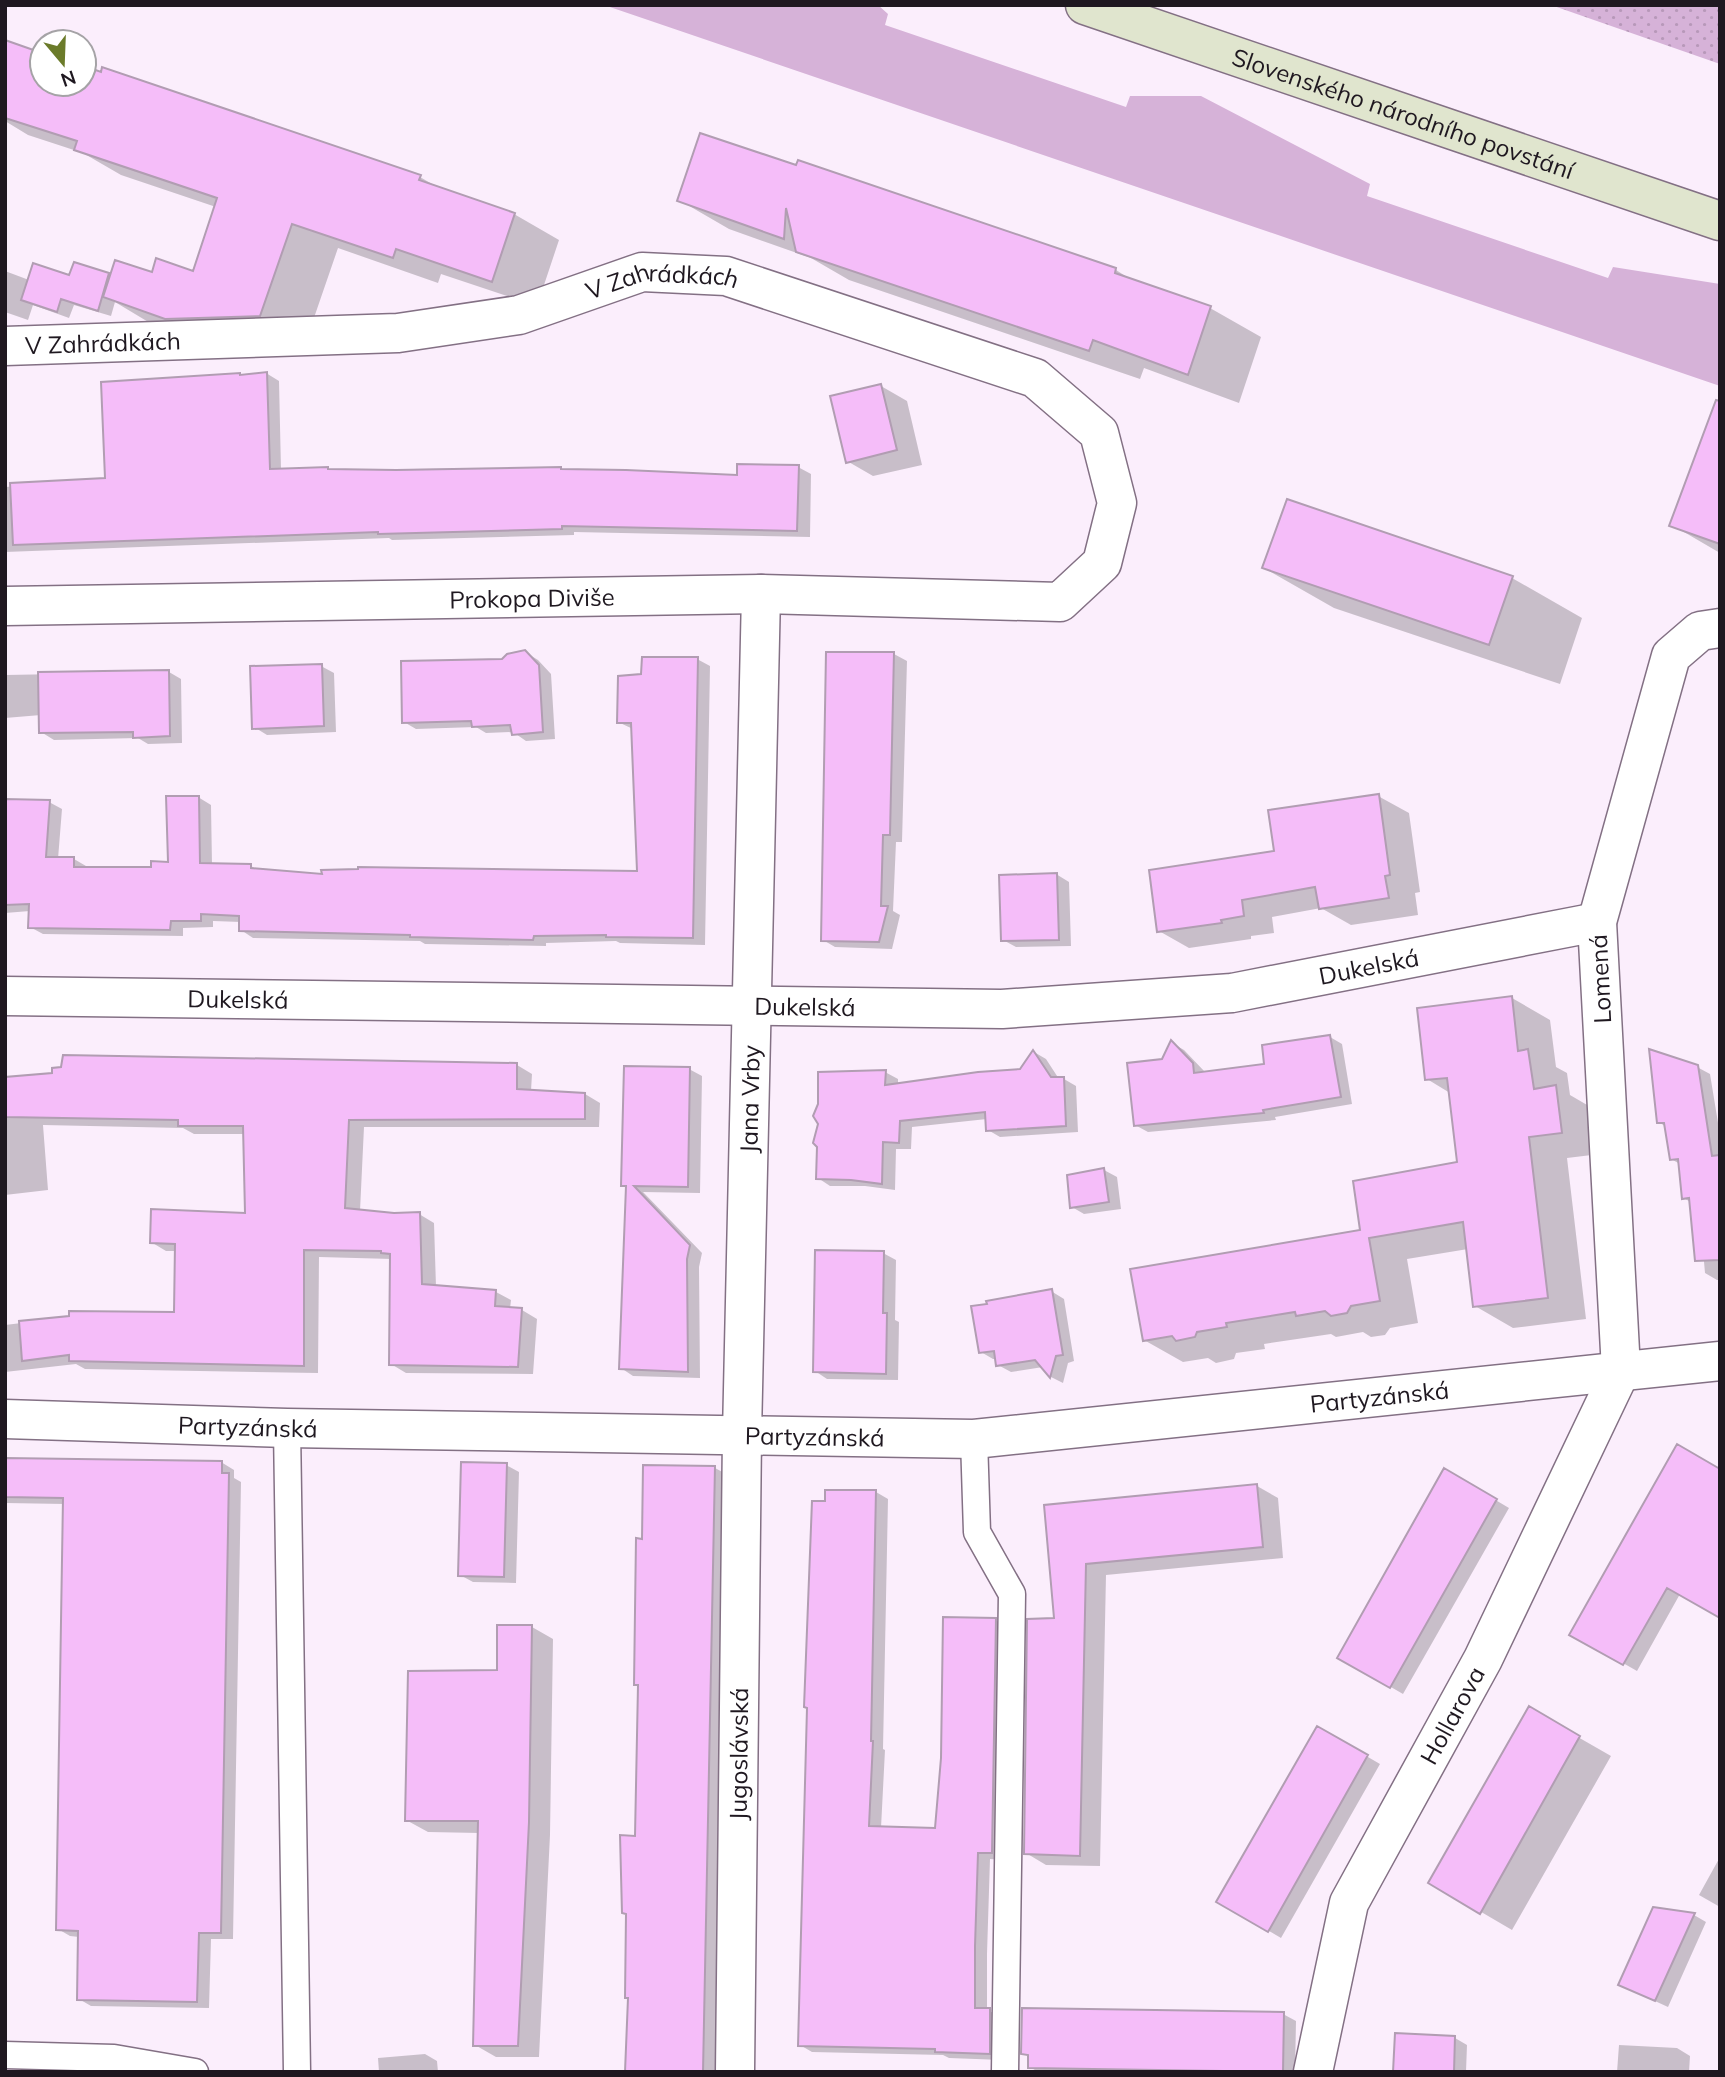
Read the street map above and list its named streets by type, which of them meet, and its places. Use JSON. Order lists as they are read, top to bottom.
{
  "streets": {
    "street": [
      "Slovenského národního povstání",
      "V Zahrádkách",
      "Prokopa Diviše",
      "Dukelská",
      "Lomená",
      "Jana Vrby",
      "Partyzánská",
      "Hollarova",
      "Jugoslávská"
    ]
  },
  "crossings": [
    ["V Zahrádkách", "Prokopa Diviše"],
    ["Prokopa Diviše", "Jana Vrby"],
    ["Dukelská", "Lomená"],
    ["Dukelská", "Jana Vrby"],
    ["Lomená", "Partyzánská"],
    ["Lomená", "Hollarova"],
    ["Jana Vrby", "Partyzánská"],
    ["Jana Vrby", "Jugoslávská"],
    ["Partyzánská", "Hollarova"],
    ["Partyzánská", "Jugoslávská"]
  ],
  "north": "bottom"
}
